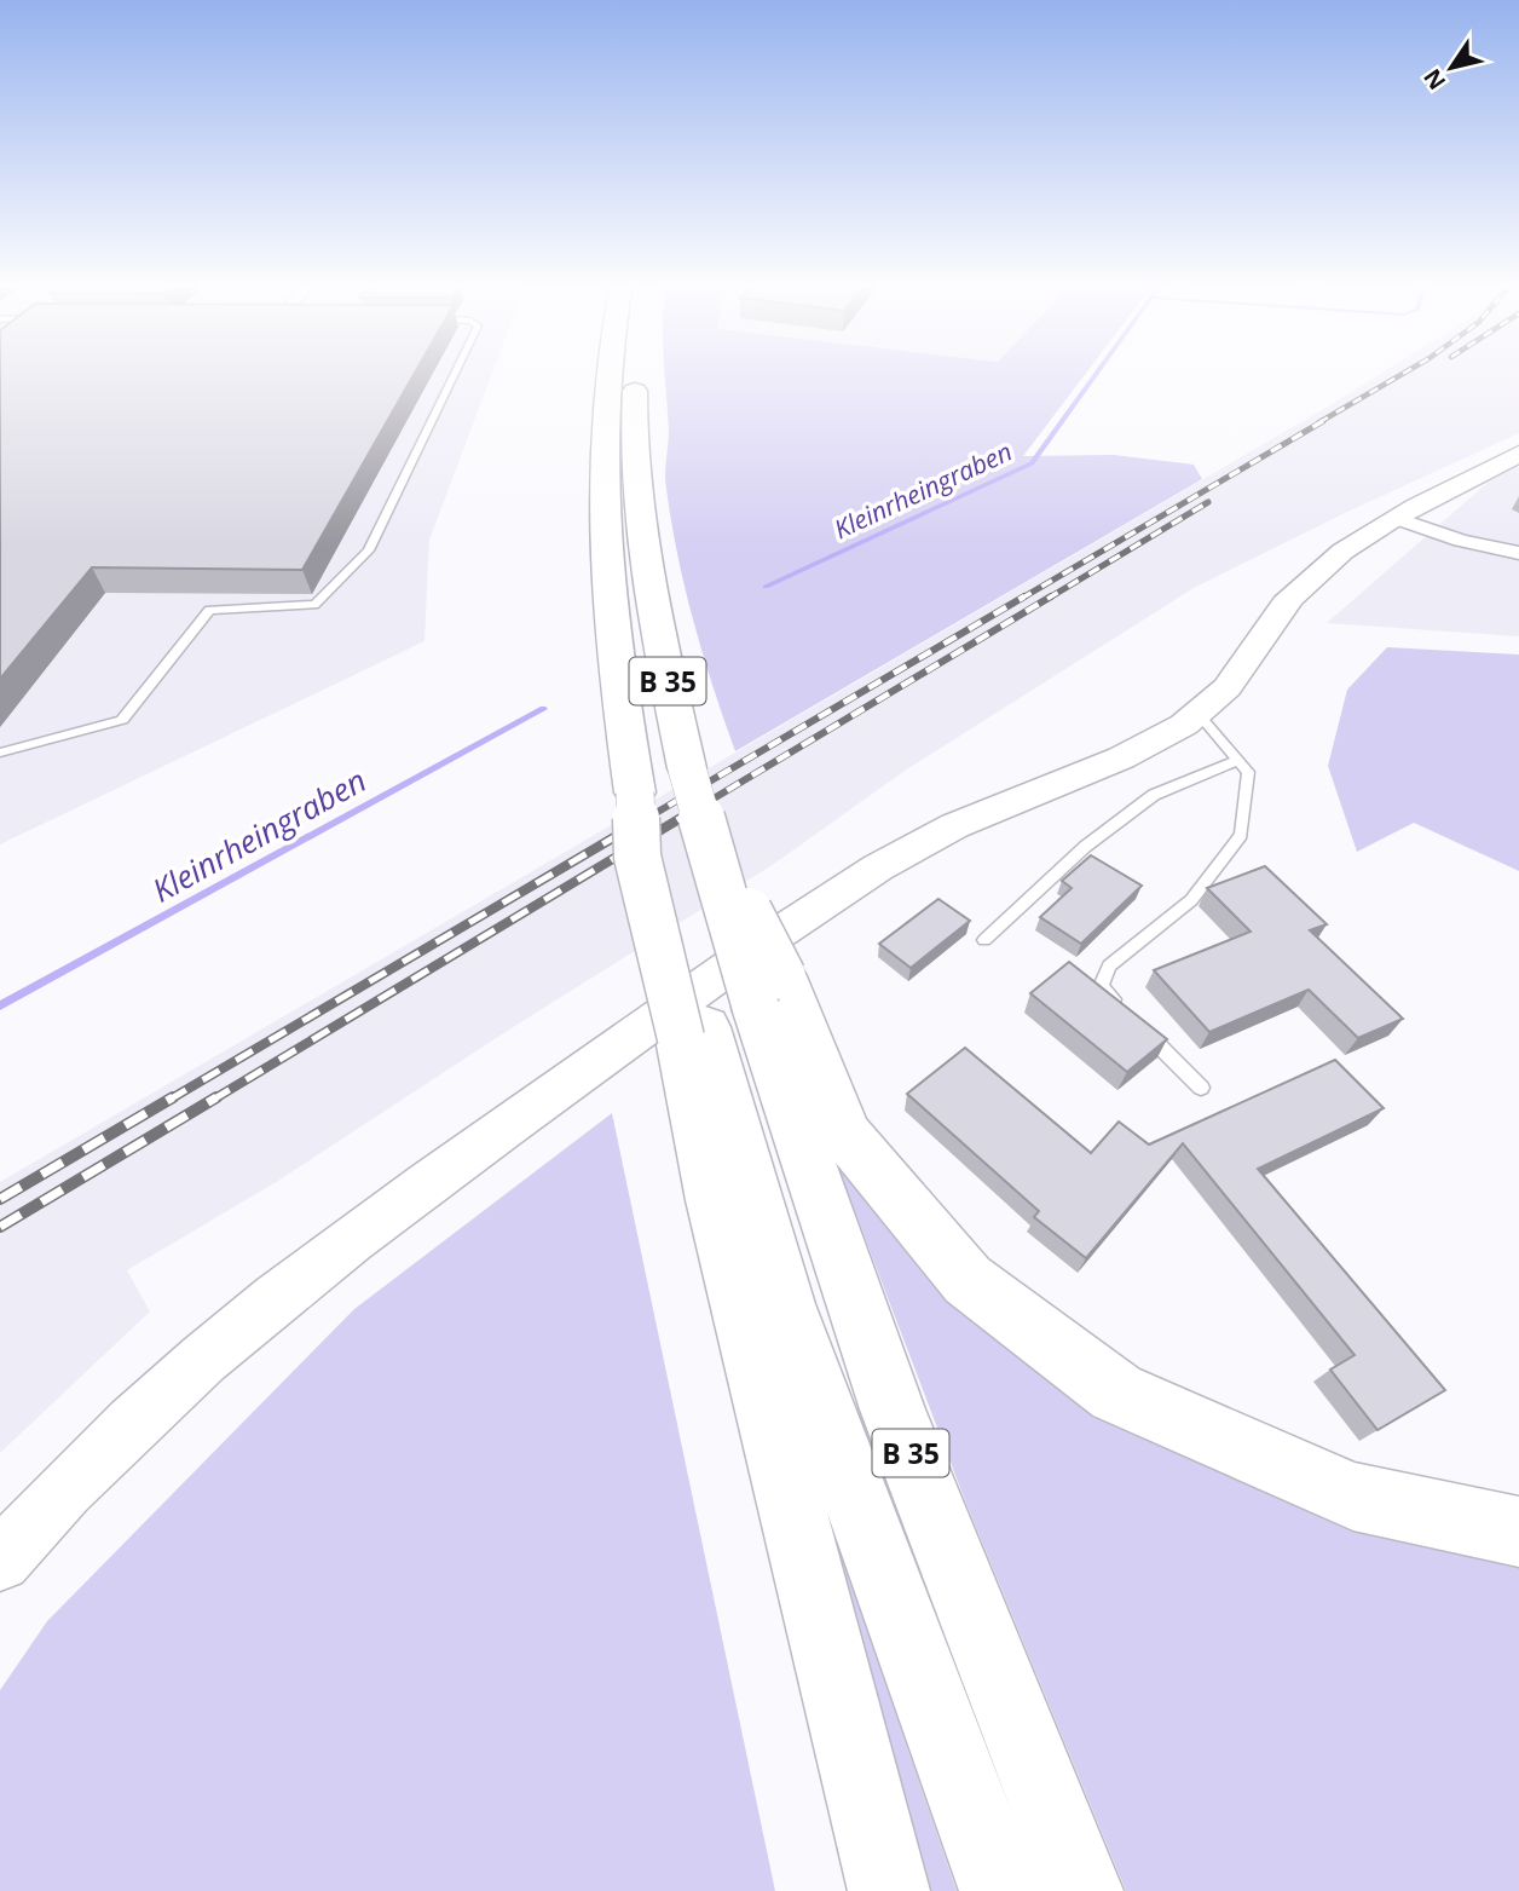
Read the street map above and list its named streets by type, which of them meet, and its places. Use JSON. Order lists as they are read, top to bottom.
{
  "streets": {
    "highway": ["B 35"]
  },
  "water": ["Kleinrheingraben"],
  "north": "bottom left"
}
